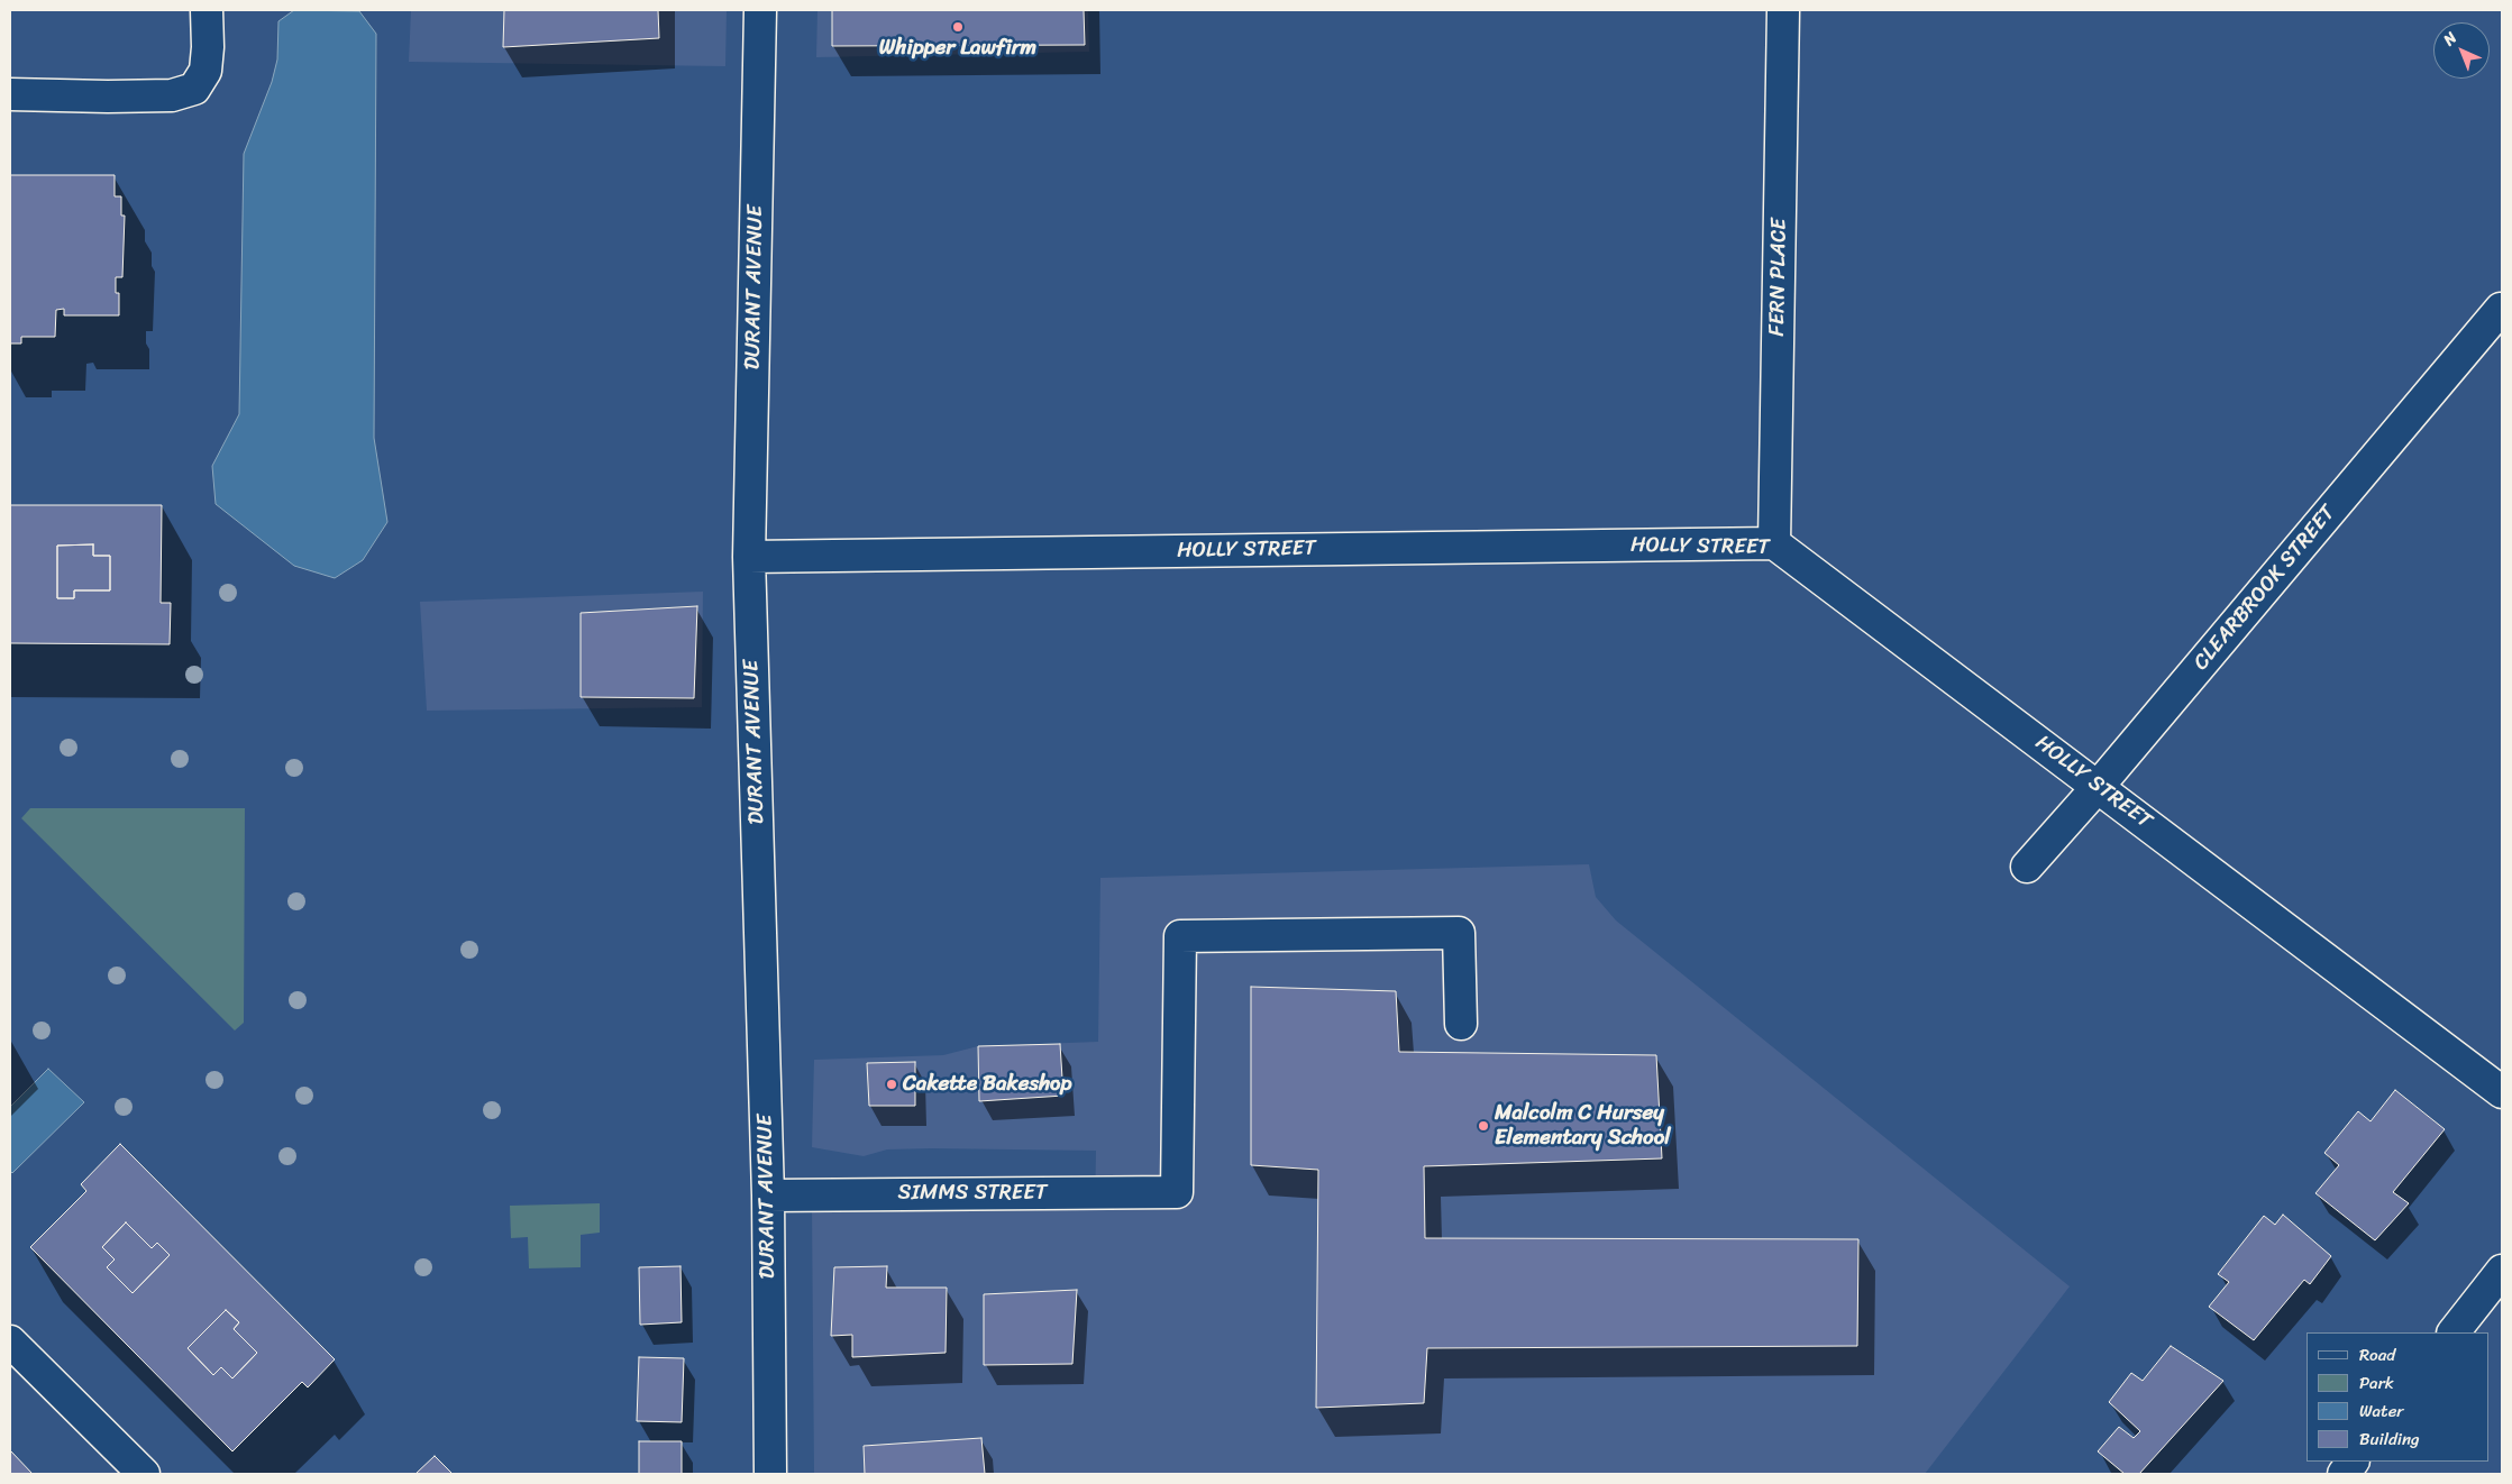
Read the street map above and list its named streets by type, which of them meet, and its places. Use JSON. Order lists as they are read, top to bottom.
{
  "streets": {
    "street": [
      "FERN PLACE",
      "DURANT AVENUE",
      "HOLLY STREET",
      "CLEARBROOK STREET",
      "SIMMS STREET"
    ]
  },
  "crossings": [
    ["FERN PLACE", "HOLLY STREET"],
    ["DURANT AVENUE", "HOLLY STREET"],
    ["DURANT AVENUE", "SIMMS STREET"],
    ["HOLLY STREET", "CLEARBROOK STREET"]
  ],
  "places": ["Whipper Lawfirm", "Cakette Bakeshop", "Malcolm C Hursey Elementary School"],
  "legend": [
    "Road",
    "Park",
    "Water",
    "Building"
  ],
  "north": "top left"
}
